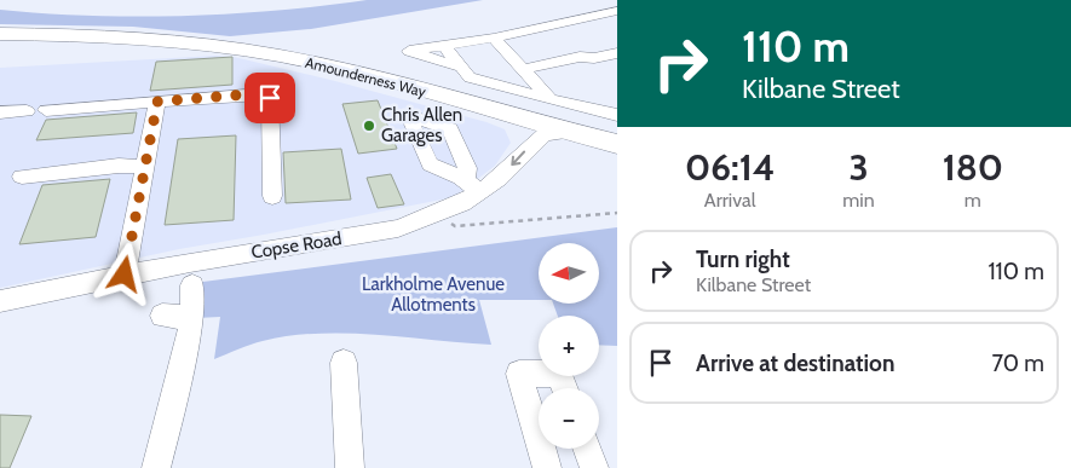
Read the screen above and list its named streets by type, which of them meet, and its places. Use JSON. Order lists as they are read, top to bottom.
{
  "streets": {
    "highway": ["Amounderness Way"],
    "street": ["Copse Road"]
  },
  "crossings": [
    ["Amounderness Way", "Copse Road"]
  ],
  "parks": ["Larkholme Avenue Allotments"],
  "places": ["Chris Allen Garages"],
  "north": "left",
  "page": {
    "turn": ["110 m", "Kilbane Street"],
    "eta": [
      "06:14",
      "Arrival",
      "3",
      "min",
      "180",
      "m"
    ],
    "list": [
      {
        "name": "Turn right",
        "note": "Kilbane Street",
        "value": "110 m"
      },
      {
        "name": "Arrive at destination",
        "value": "70 m"
      }
    ],
    "map_buttons": ["+", "−"]
  }
}
